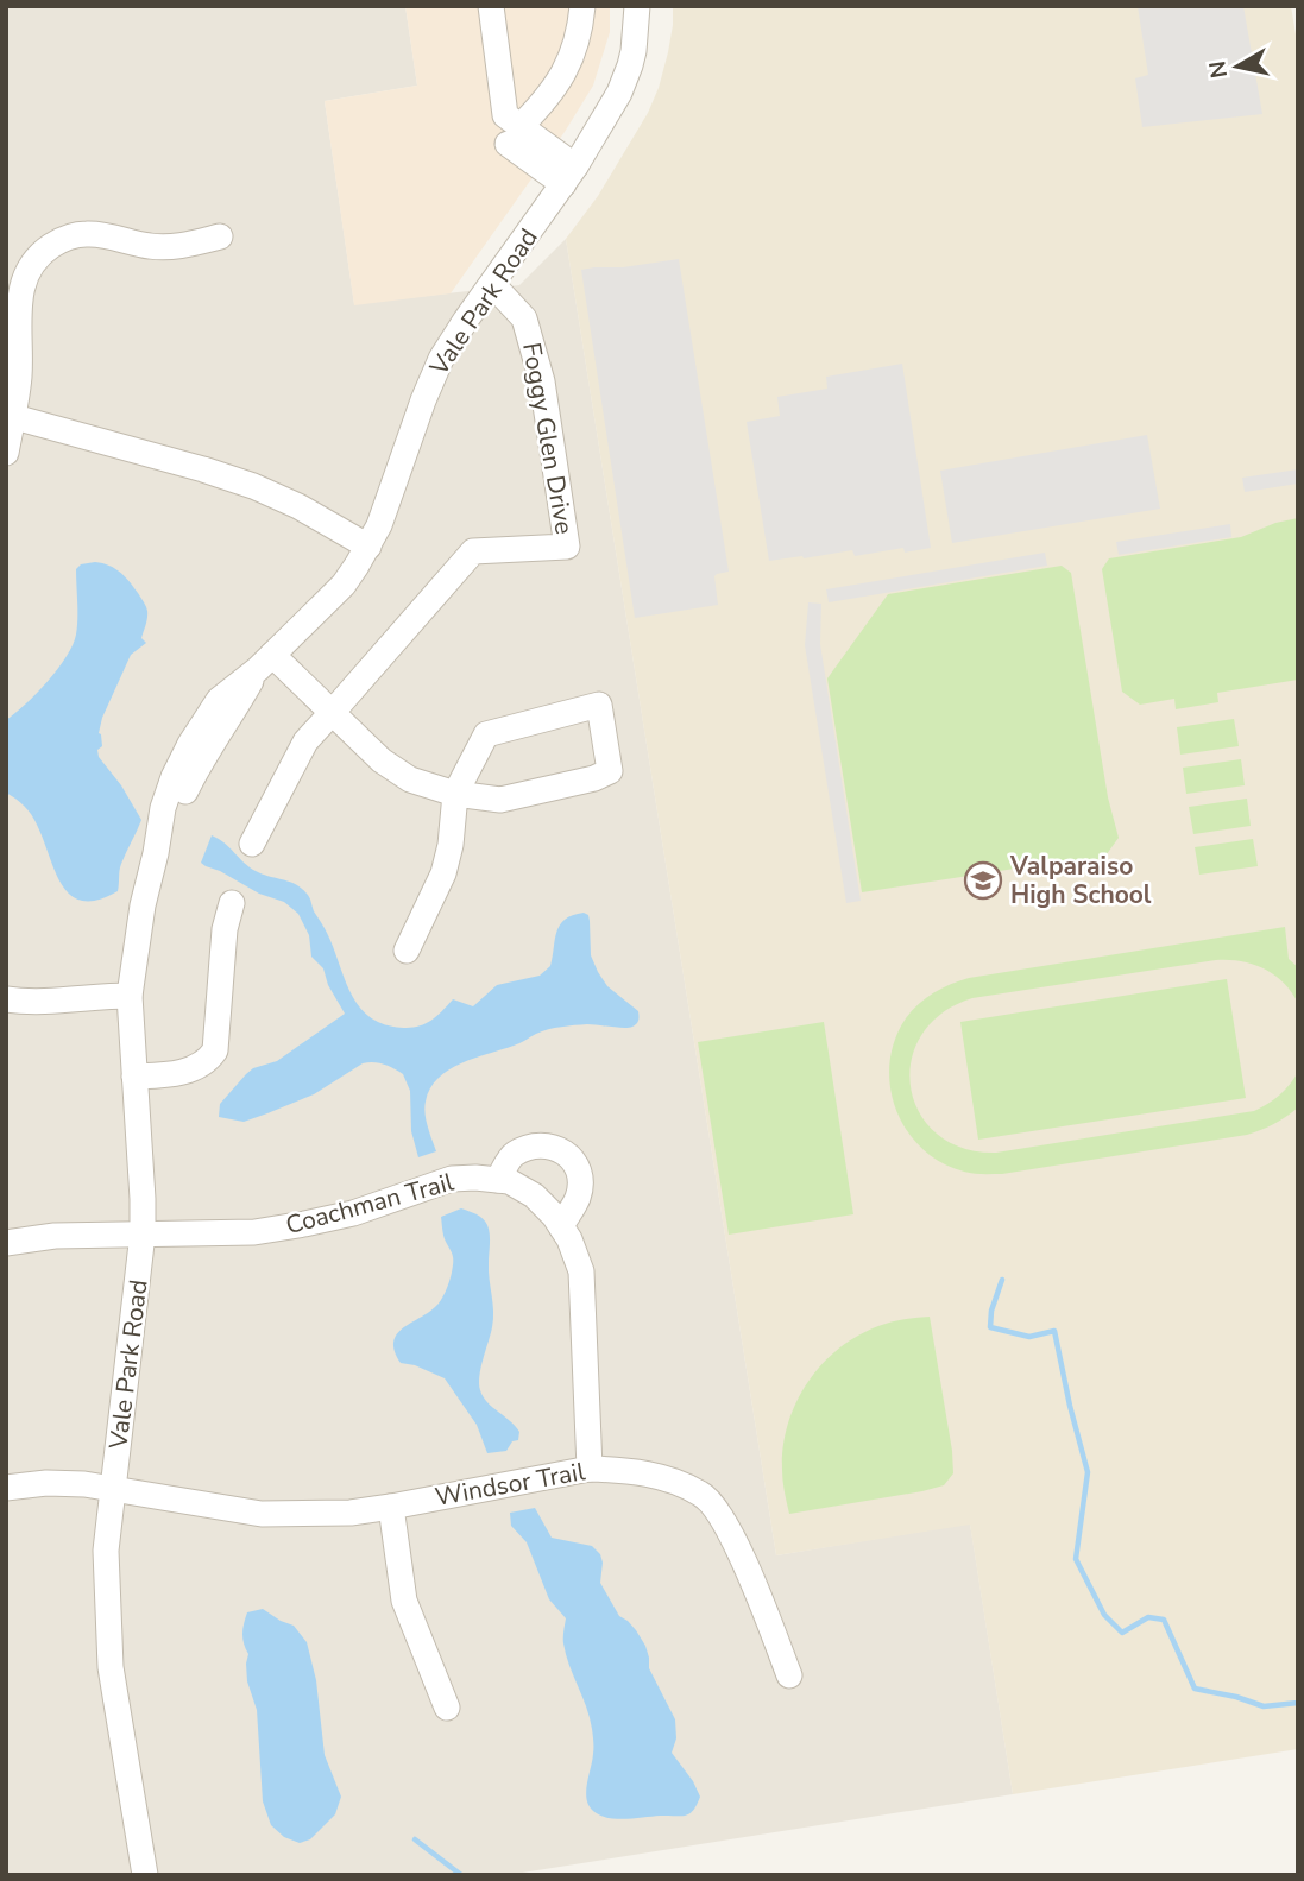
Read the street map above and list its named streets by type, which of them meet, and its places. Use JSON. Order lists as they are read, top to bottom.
{
  "streets": {
    "street": [
      "Vale Park Road",
      "Foggy Glen Drive",
      "Coachman Trail",
      "Windsor Trail"
    ]
  },
  "crossings": [
    ["Vale Park Road", "Foggy Glen Drive"],
    ["Vale Park Road", "Coachman Trail"],
    ["Vale Park Road", "Windsor Trail"],
    ["Coachman Trail", "Windsor Trail"]
  ],
  "places": {
    "school or university": ["Valparaiso High School"]
  },
  "north": "left"
}
